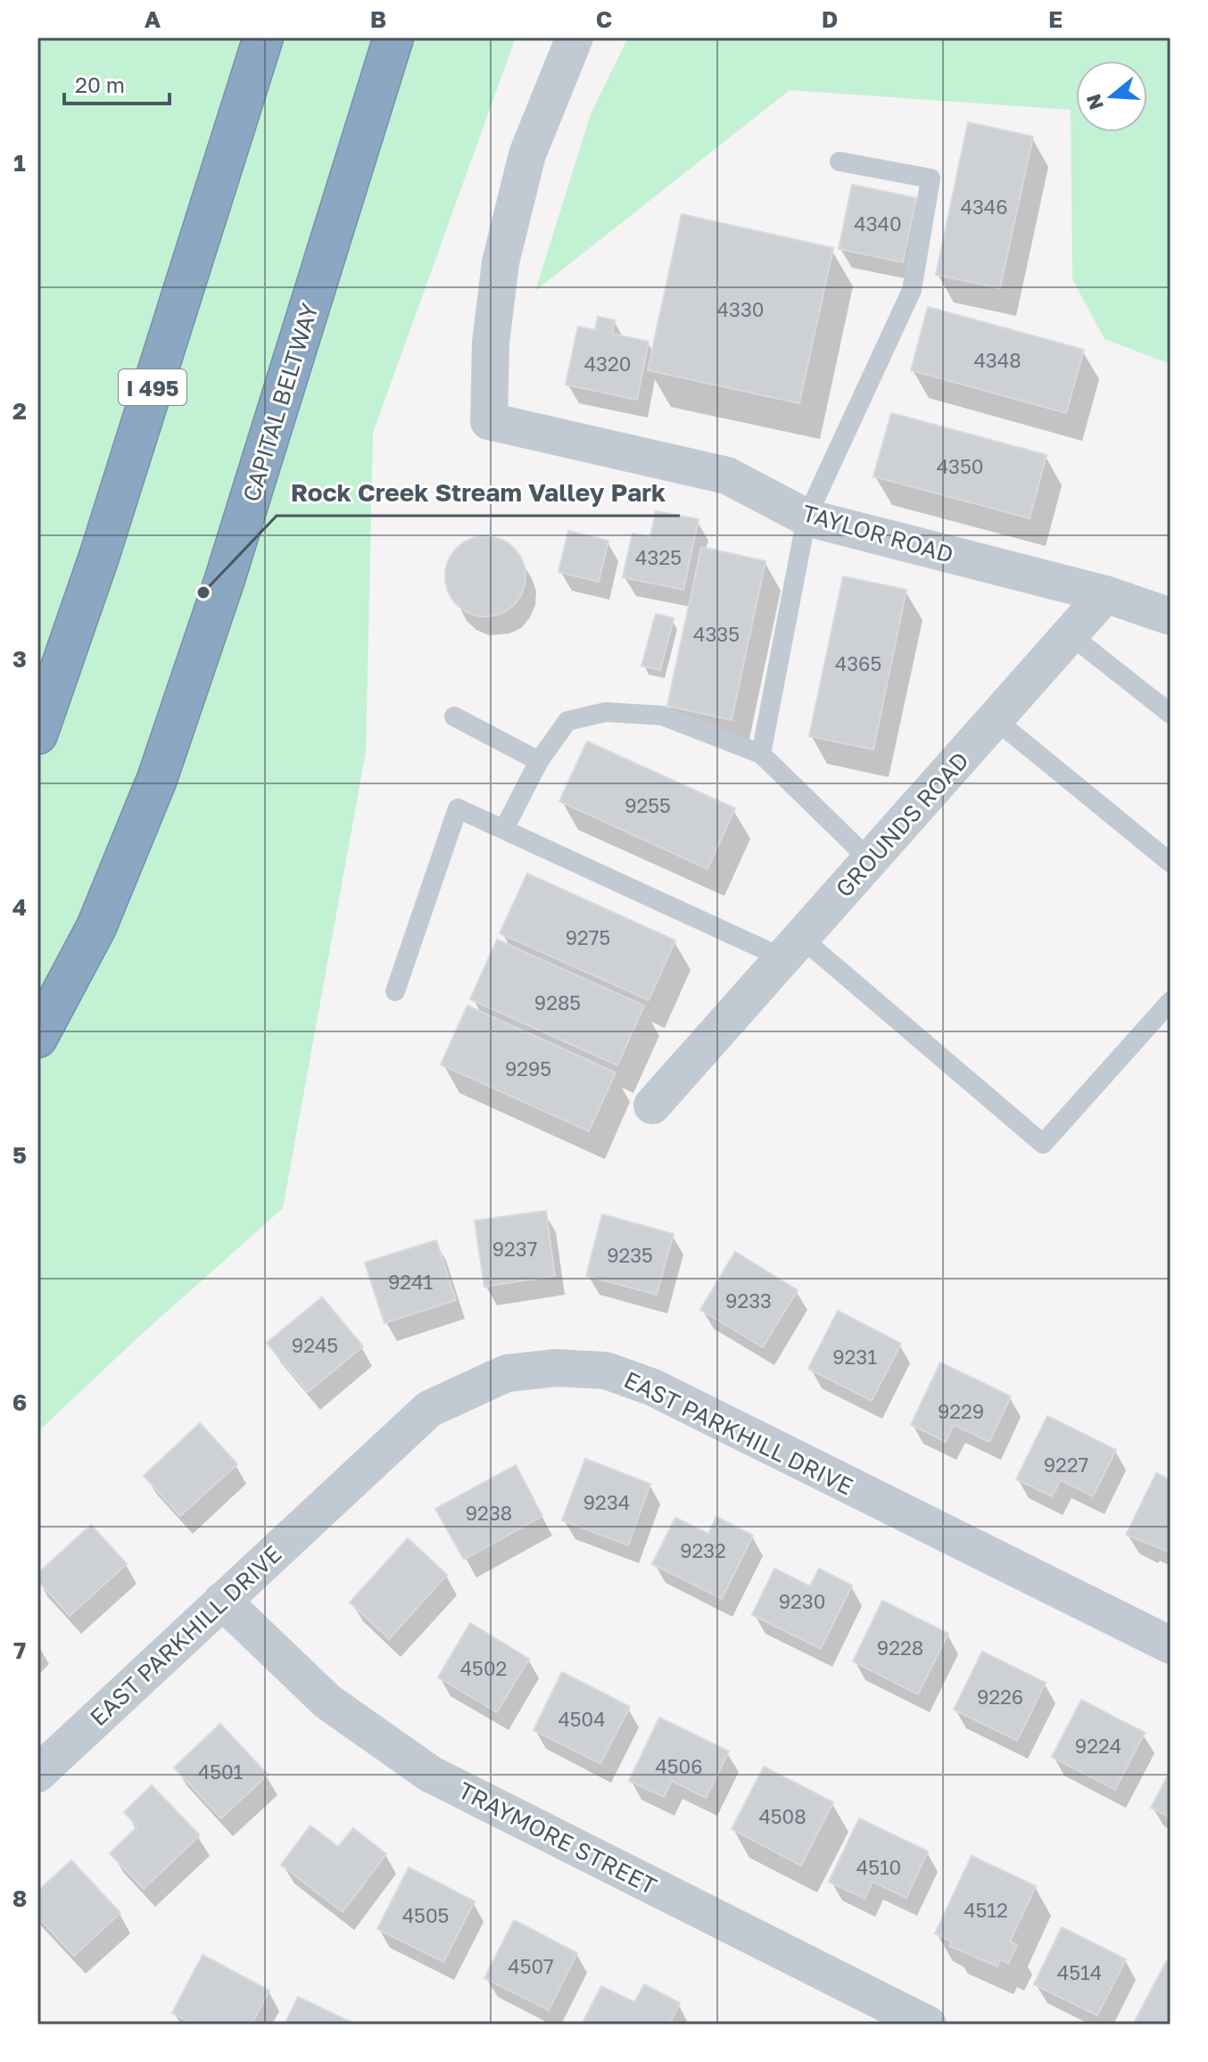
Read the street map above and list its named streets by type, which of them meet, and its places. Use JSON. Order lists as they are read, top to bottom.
{
  "streets": {
    "highway": ["I 495", "CAPITAL BELTWAY"],
    "street": [
      "TAYLOR ROAD",
      "GROUNDS ROAD",
      "EAST PARKHILL DRIVE",
      "TRAYMORE STREET"
    ]
  },
  "crossings": [
    ["TAYLOR ROAD", "GROUNDS ROAD"],
    ["EAST PARKHILL DRIVE", "TRAYMORE STREET"]
  ],
  "places": ["Rock Creek Stream Valley Park"],
  "house_numbers": [
    "4346",
    "4340",
    "4330",
    "4348",
    "4320",
    "4350",
    "4325",
    "4335",
    "4365",
    "9255",
    "9275",
    "9285",
    "9295",
    "9237",
    "9235",
    "9241",
    "9233",
    "9245",
    "9231",
    "9229",
    "9227",
    "9234",
    "9238",
    "9232",
    "9230",
    "9228",
    "4502",
    "9226",
    "4504",
    "9224",
    "4506",
    "4501",
    "4508",
    "4510",
    "4512",
    "4505",
    "4507",
    "4514"
  ],
  "scale_bar": "20 m",
  "north": "left",
  "grid": {
    "columns": [
      "A",
      "B",
      "C",
      "D",
      "E"
    ],
    "rows": [
      "1",
      "2",
      "3",
      "4",
      "5",
      "6",
      "7",
      "8"
    ]
  }
}
